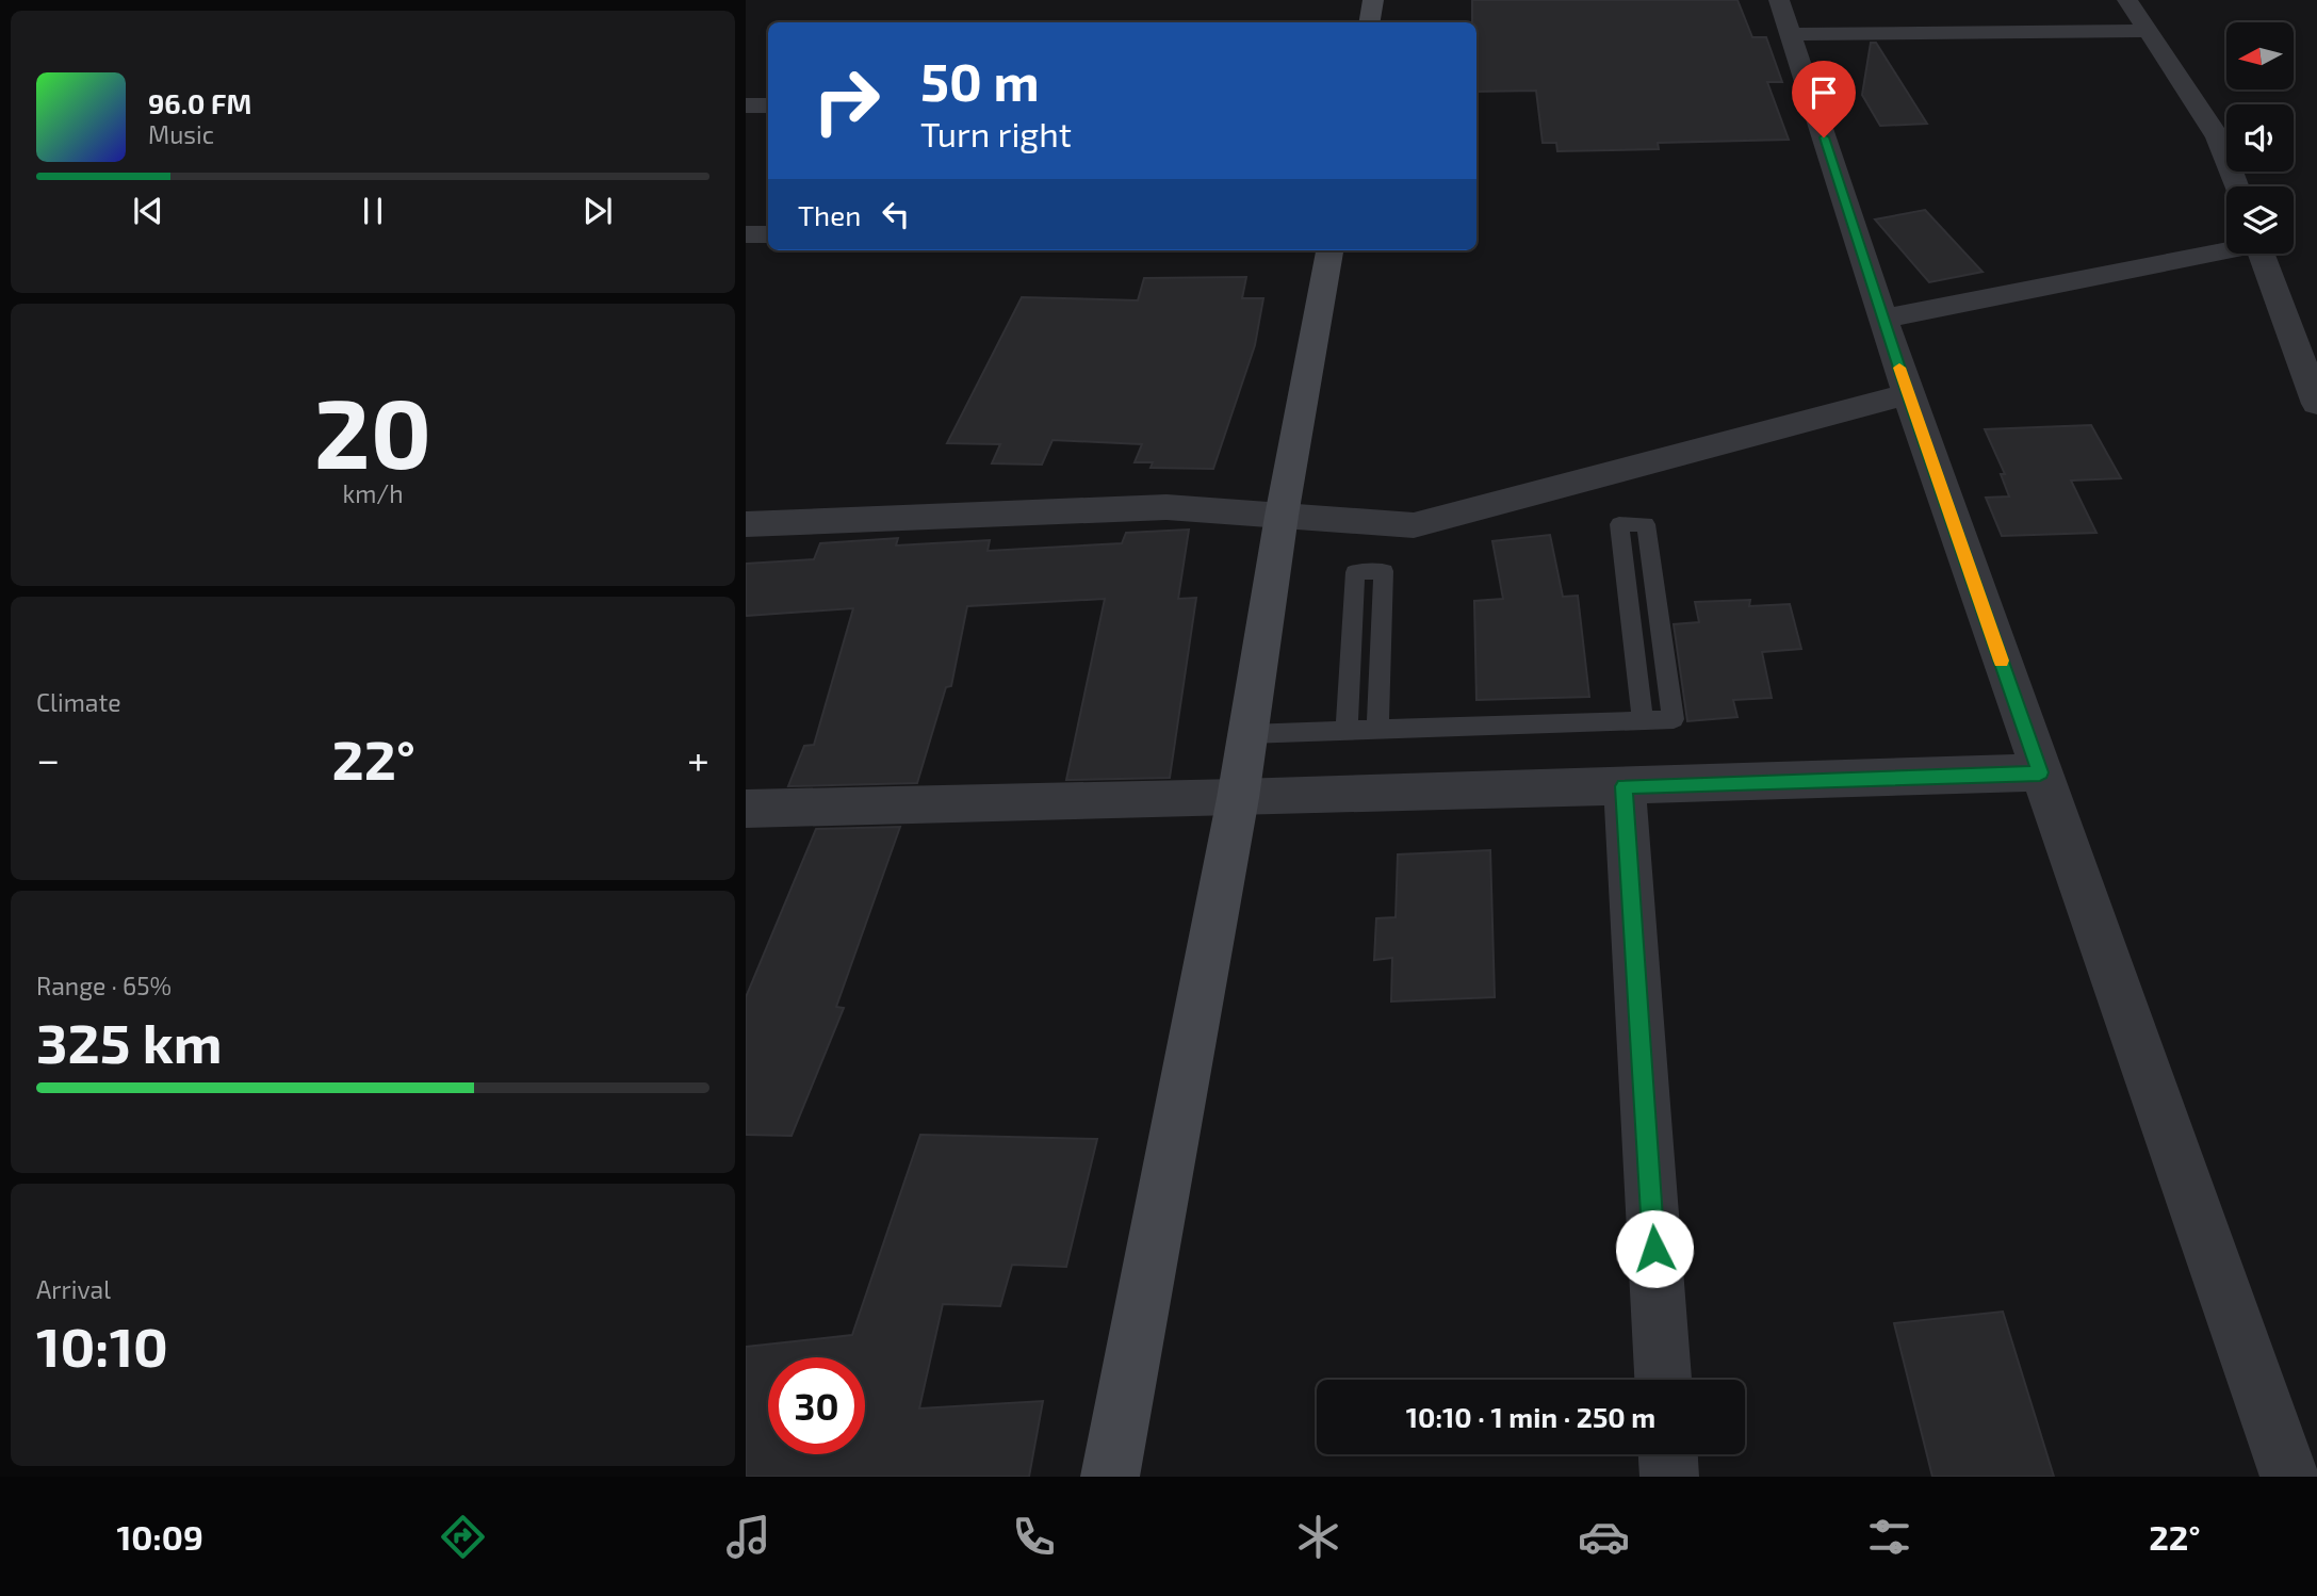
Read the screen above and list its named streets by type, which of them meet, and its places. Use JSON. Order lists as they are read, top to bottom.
{
  "north": "left",
  "page": {
    "turn": ["50 m", "Turn right"],
    "song": ["96.0 FM", "Music"],
    "then": "Then",
    "tile": [
      ["20", "km/h"],
      "Climate",
      ["Range · 65%", "325 km"],
      ["Arrival", "10:10"]
    ],
    "heat": ["−", "22°", "+"],
    "limit": "30",
    "trip": "10:10 · 1 min · 250 m",
    "tabs": ["10:09", "22°"]
  }
}
